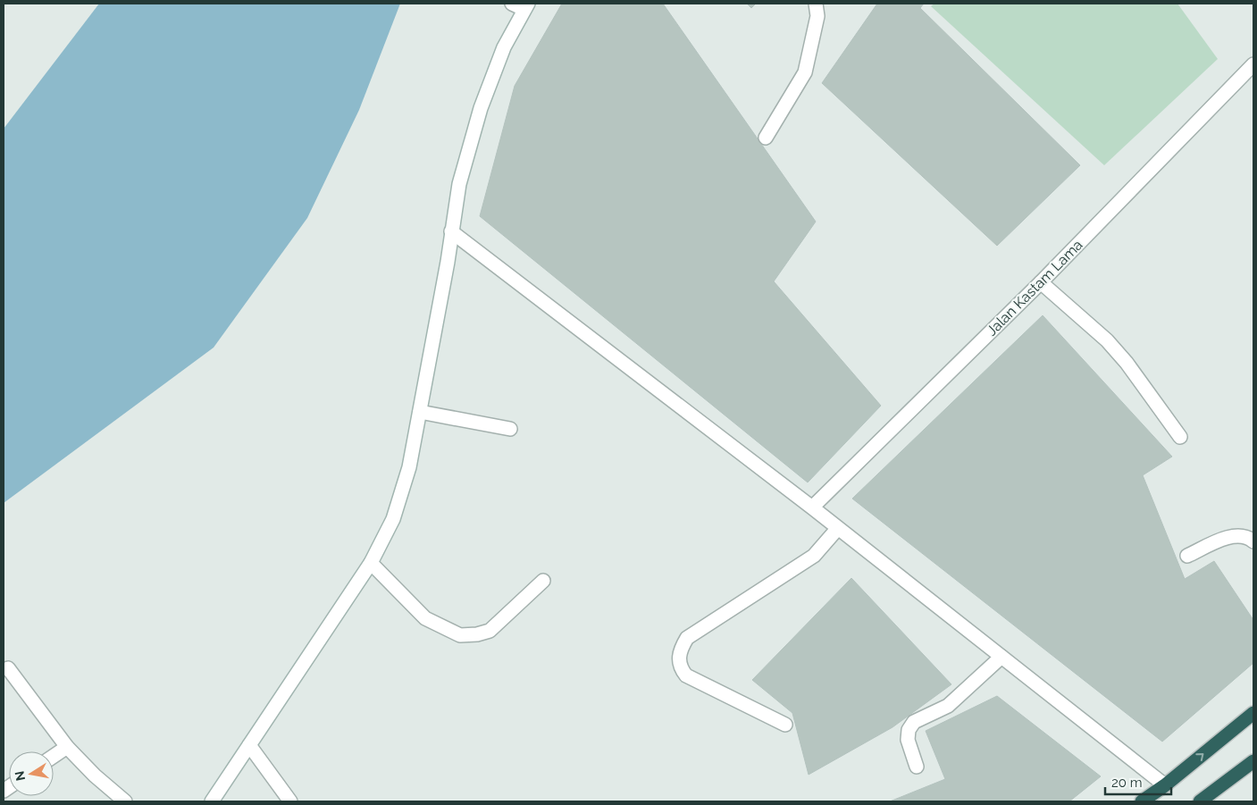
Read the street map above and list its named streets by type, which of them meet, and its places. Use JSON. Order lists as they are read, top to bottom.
{
  "streets": {
    "street": ["Jalan Kastam Lama"]
  },
  "scale_bar": "20 m",
  "north": "left"
}
